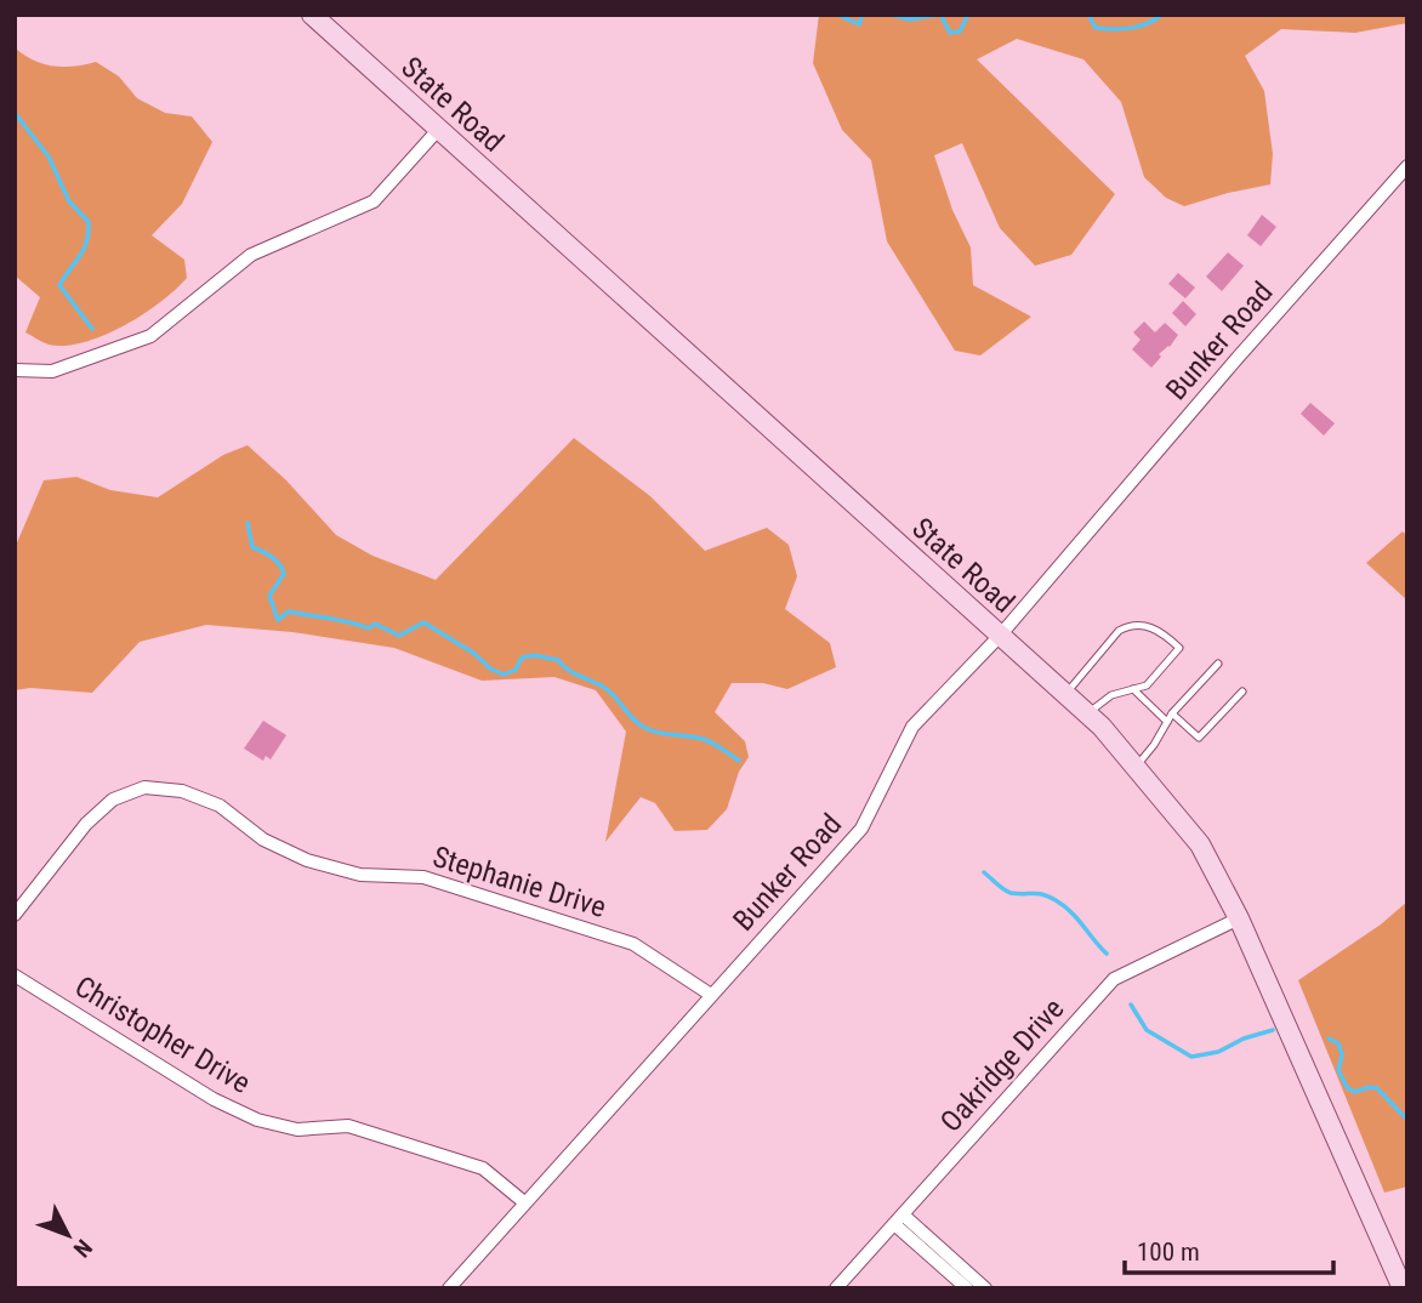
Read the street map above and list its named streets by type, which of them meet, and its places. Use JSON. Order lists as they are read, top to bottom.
{
  "streets": {
    "main road": ["State Road"],
    "street": [
      "Bunker Road",
      "Stephanie Drive",
      "Christopher Drive",
      "Oakridge Drive"
    ]
  },
  "crossings": [
    ["State Road", "Bunker Road"],
    ["State Road", "Oakridge Drive"],
    ["Bunker Road", "Stephanie Drive"],
    ["Bunker Road", "Christopher Drive"]
  ],
  "scale_bar": "100 m",
  "north": "bottom right"
}
